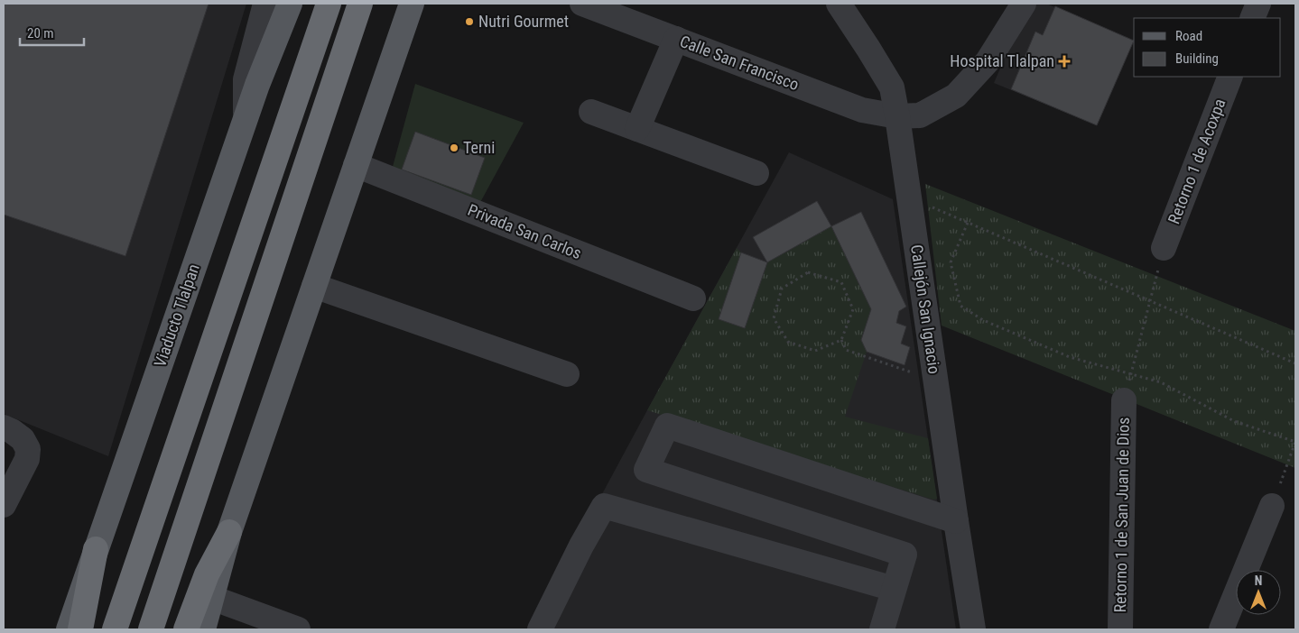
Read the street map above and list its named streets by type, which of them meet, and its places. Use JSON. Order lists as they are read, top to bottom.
{
  "streets": {
    "main road": ["Viaducto Tlalpan"],
    "street": [
      "Calle San Francisco",
      "Retorno 1 de Acoxpa",
      "Privada San Carlos",
      "Callejón San Ignacio",
      "Retorno 1 de San Juan de Dios"
    ]
  },
  "crossings": [
    ["Calle San Francisco", "Callejón San Ignacio"]
  ],
  "places": {
    "other": ["Nutri Gourmet", "Terni"],
    "health": ["Hospital Tlalpan"]
  },
  "legend": ["Road", "Building"],
  "scale_bar": "20 m",
  "north": "top"
}
